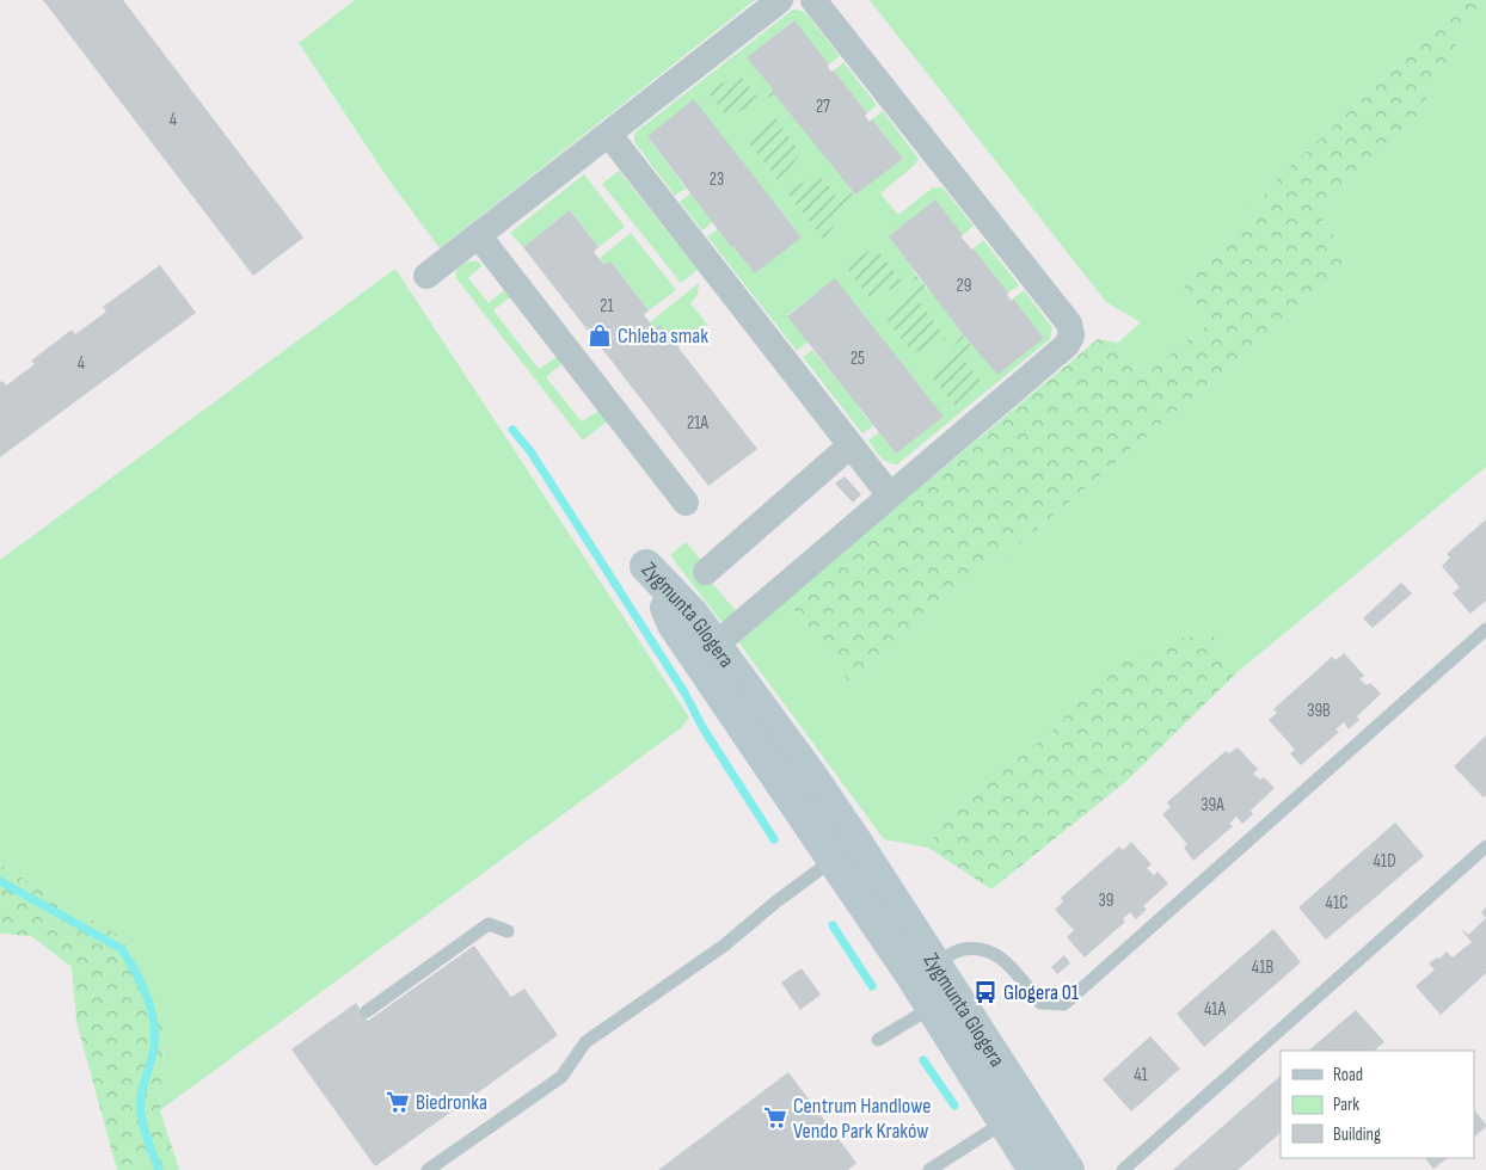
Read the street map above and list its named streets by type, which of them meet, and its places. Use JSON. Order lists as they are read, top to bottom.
{
  "streets": {
    "street": ["Zygmunta Glogera"]
  },
  "places": {
    "shop": ["Chleba smak"],
    "bus stop": ["Glogera 01"],
    "supermarket": ["Biedronka", "Centrum Handlowe Vendo Park Kraków"]
  },
  "house_numbers": [
    "27",
    "4",
    "23",
    "29",
    "21",
    "25",
    "4",
    "21A",
    "39B",
    "39A",
    "41D",
    "39",
    "41C",
    "41B",
    "41A",
    "41"
  ],
  "legend": ["Road", "Park", "Building"]
}
